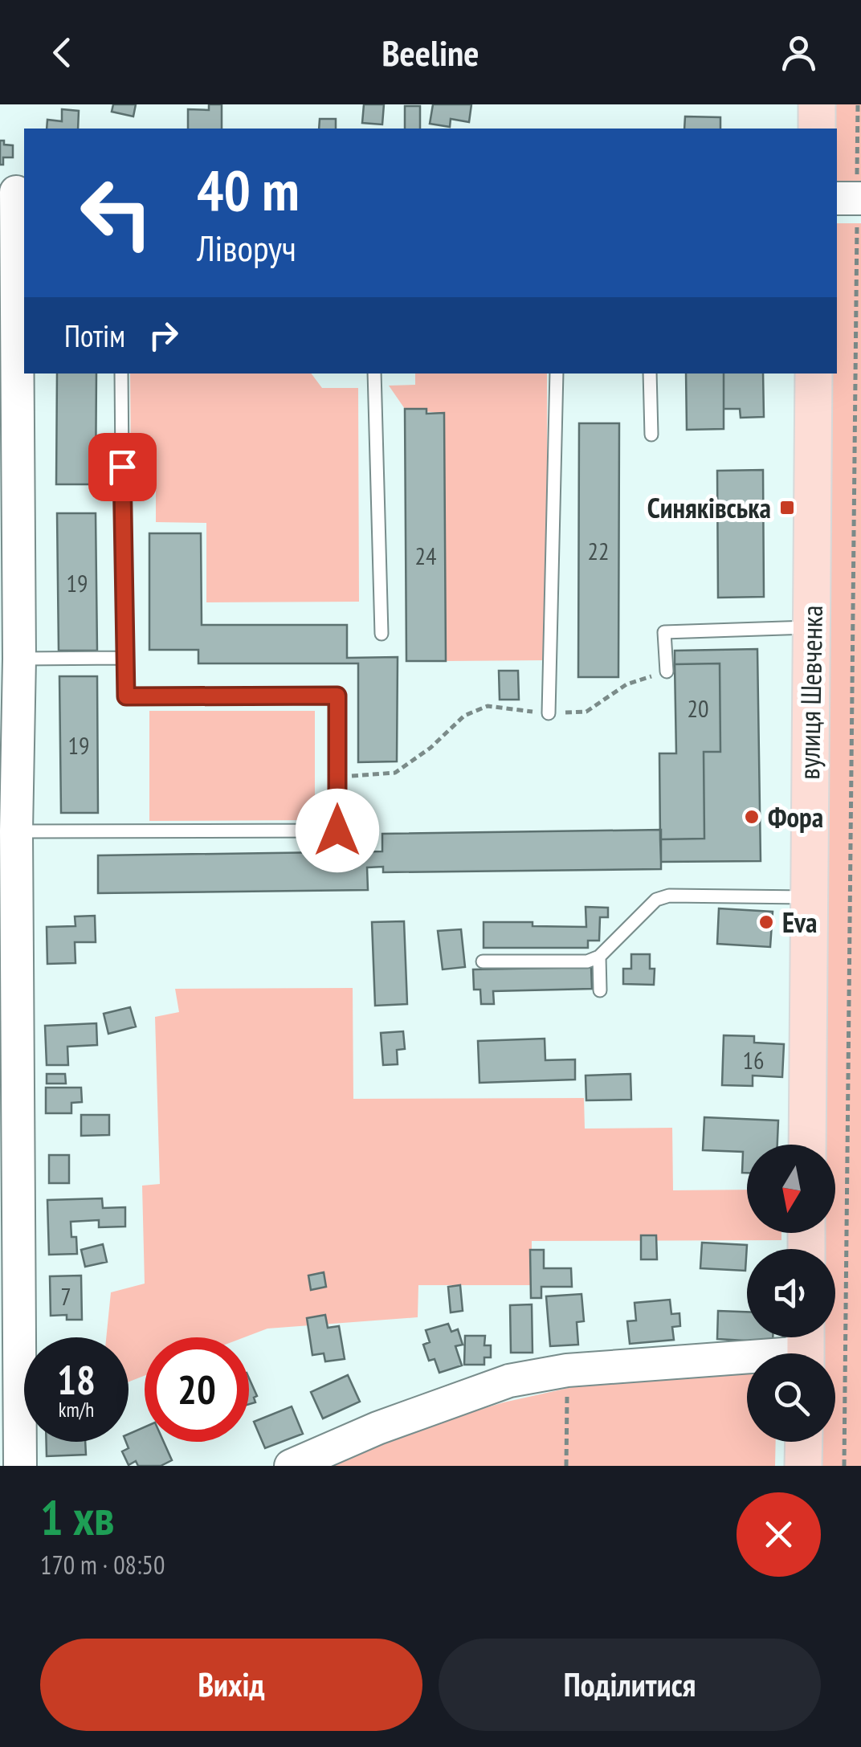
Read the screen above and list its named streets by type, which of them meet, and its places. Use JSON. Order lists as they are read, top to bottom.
{
  "streets": {
    "main road": ["вулиця Шевченка"]
  },
  "places": {
    "transit": ["Синяківська"],
    "other": ["Фора", "Eva"]
  },
  "house_numbers": [
    "22",
    "24",
    "19",
    "20",
    "19",
    "16",
    "7"
  ],
  "north": "bottom",
  "page": {
    "header": "Beeline",
    "turn": ["40 m", "Ліворуч"],
    "then": "Потім",
    "speed": "18 km/h",
    "limit": "20",
    "heading": ["1 хв", "170 m · 08:50"],
    "buttons": ["Вихід", "Поділитися"]
  }
}
